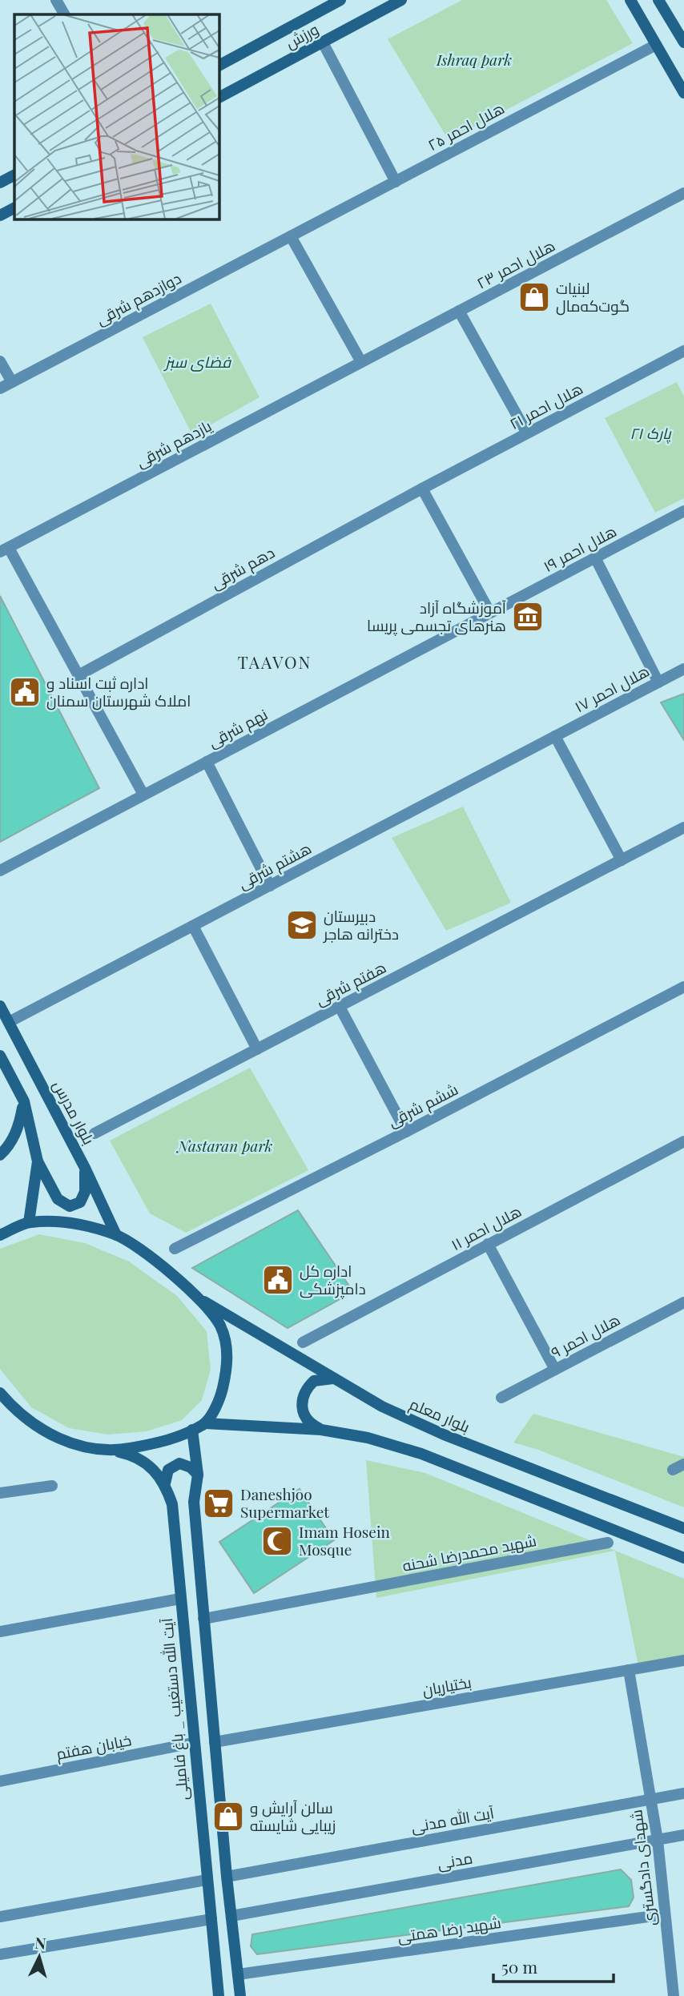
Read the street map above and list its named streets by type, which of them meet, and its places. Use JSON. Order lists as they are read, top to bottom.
{
  "streets": {
    "main road": [
      "ورزش",
      "بلوار مدرس",
      "بلوار معلم",
      "آیت الله دستغیب _ باغ فامیلی"
    ],
    "street": [
      "هلال احمر ۲۵",
      "هلال احمر ۲۳",
      "دوازدهم شرقی",
      "هلال احمر ۲۱",
      "یازدهم شرقی",
      "هلال احمر ۱۹",
      "دهم شرقی",
      "هلال احمر ۱۷",
      "نهم شرقی",
      "هشتم شرقی",
      "هفتم شرقی",
      "ششم شرقی",
      "هلال احمر ۱۱",
      "هلال احمر ۹",
      "شهید محمدرضا شحنه",
      "بختیاریان",
      "خیابان هفتم",
      "آیت الله مدنی",
      "مدنی",
      "شهدای دادگستری",
      "شهید رضا همتی"
    ]
  },
  "crossings": [
    ["هلال احمر ۲۵", "دوازدهم شرقی"],
    ["هلال احمر ۲۳", "یازدهم شرقی"],
    ["هلال احمر ۲۱", "دهم شرقی"],
    ["هلال احمر ۱۹", "نهم شرقی"],
    ["هلال احمر ۱۷", "هشتم شرقی"],
    ["هشتم شرقی", "بلوار مدرس"],
    ["بختیاریان", "شهدای دادگستری"],
    ["آیت الله دستغیب _ باغ فامیلی", "خیابان هفتم"],
    ["آیت الله مدنی", "شهدای دادگستری"],
    ["مدنی", "شهدای دادگستری"],
    ["شهدای دادگستری", "شهید رضا همتی"]
  ],
  "districts": ["TAAVON"],
  "parks": [
    "Ishraq park",
    "فضای سبز",
    "پارک ۲۱",
    "Nastaran park"
  ],
  "places": {
    "shop": ["لبنیات گوت‌که‌مال", "سالن آرایش و زیبایی شایسته"],
    "museum": ["آموزشگاه آزاد هنرهای تجسمی پریسا"],
    "public building": ["اداره ثبت اسناد و املاک شهرستان سمنان", "اداره کل دامپزشکی"],
    "school or university": ["دبیرستان دخترانه هاجر"],
    "supermarket": ["Daneshjoo Supermarket"],
    "mosque": ["Imam Hosein Mosque"]
  },
  "scale_bar": "50 m",
  "north": "top"
}
